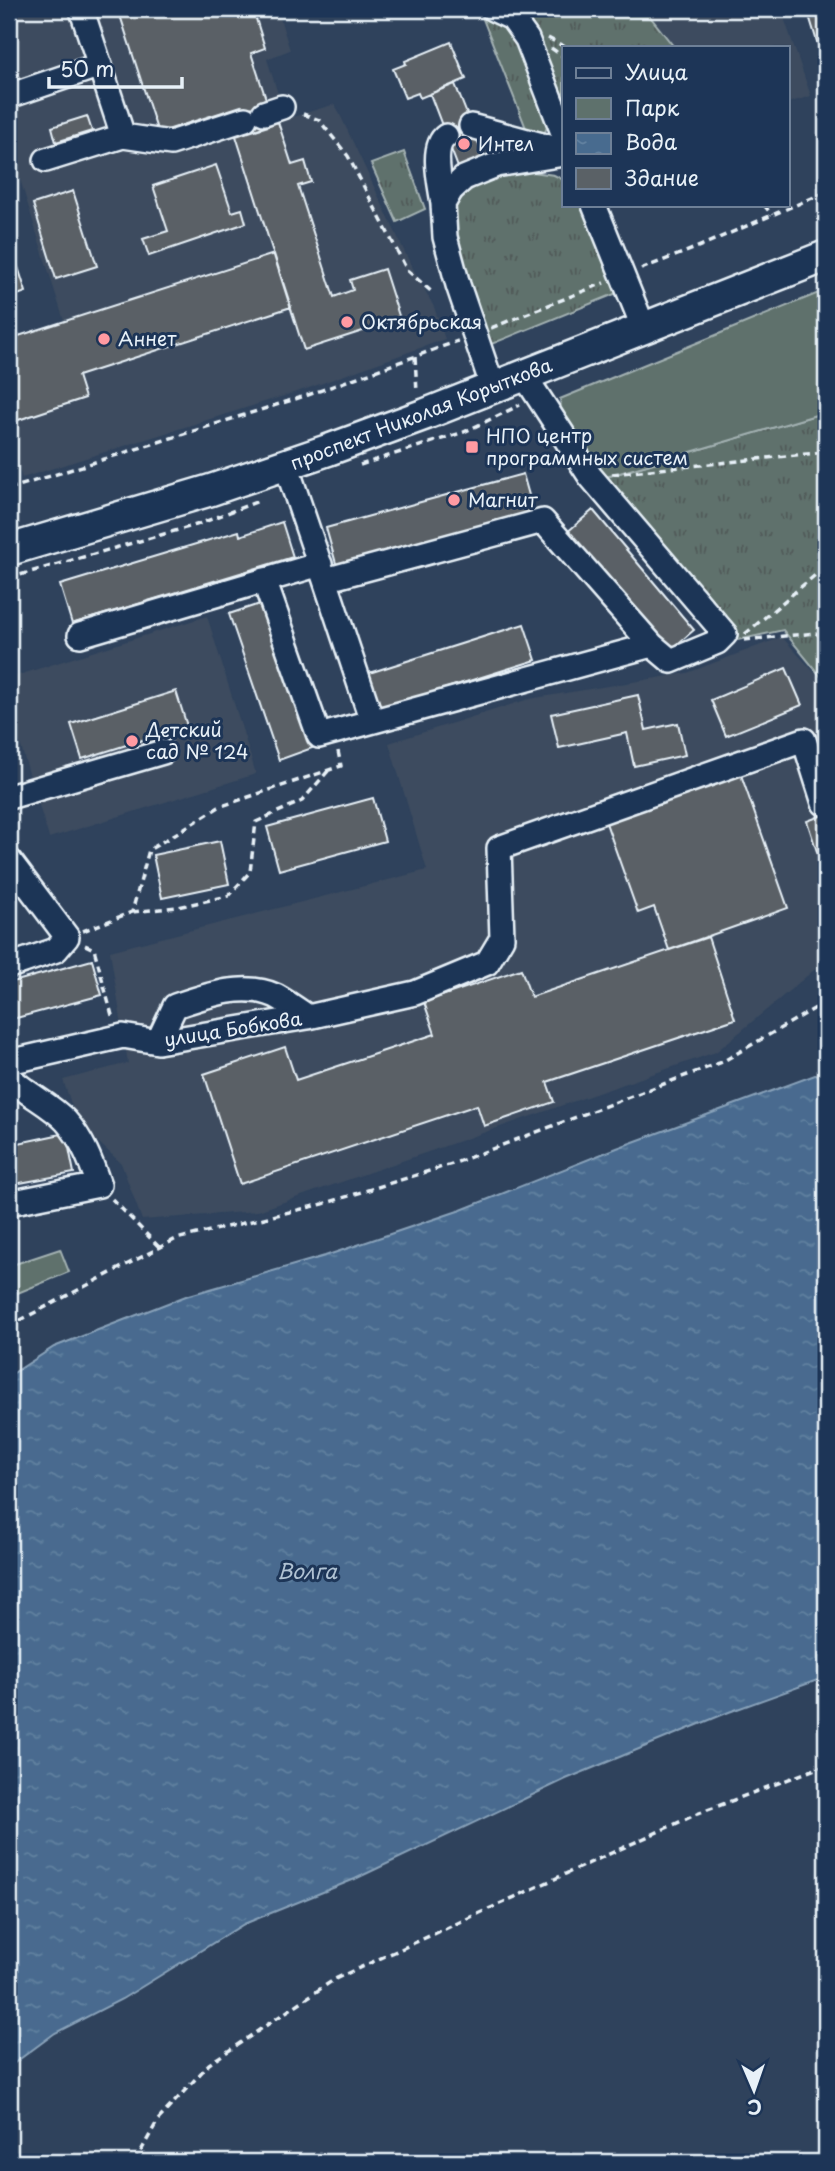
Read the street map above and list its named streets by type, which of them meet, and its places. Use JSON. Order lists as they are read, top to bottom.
{
  "streets": {
    "main road": ["проспект Николая Корыткова"],
    "street": ["улица Бобкова"]
  },
  "water": ["Волга"],
  "places": {
    "other": [
      "Интел",
      "Октябрьская",
      "Аннет",
      "Магнит",
      "Детский сад № 124"
    ],
    "transit": ["НПО центр программных систем"]
  },
  "legend": [
    "Улица",
    "Парк",
    "Вода",
    "Здание"
  ],
  "scale_bar": "50 m",
  "north": "bottom"
}
